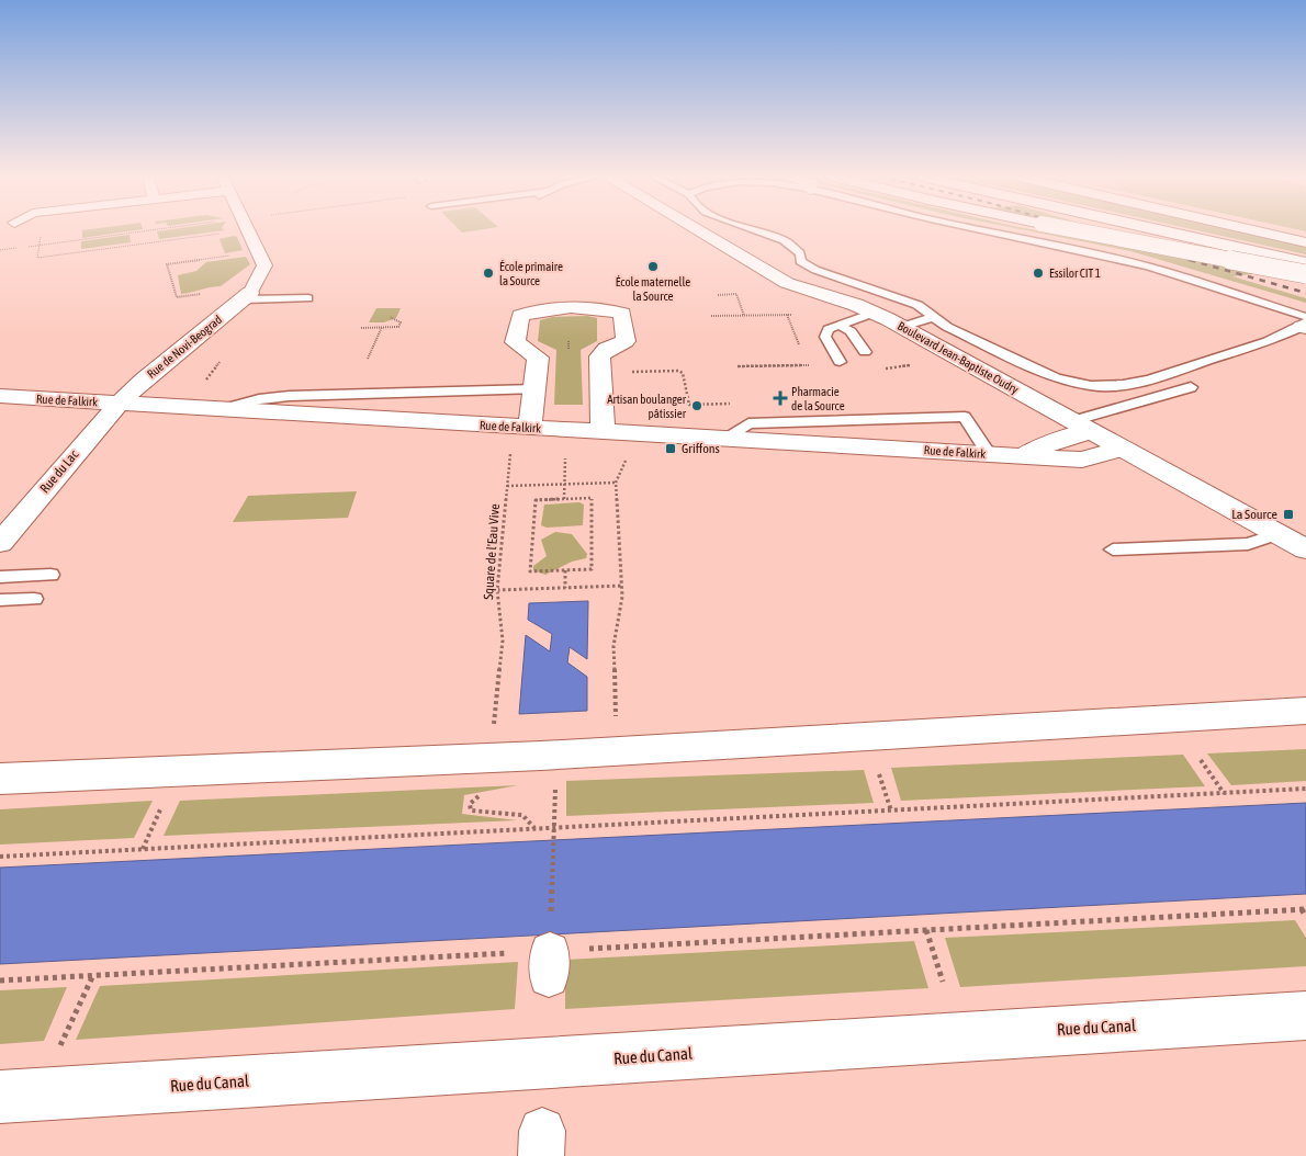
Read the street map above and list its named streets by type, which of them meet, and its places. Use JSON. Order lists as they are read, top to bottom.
{
  "streets": {
    "main road": [
      "Rue de Novi-Beograd",
      "Boulevard Jean-Baptiste Oudry",
      "Rue de Falkirk",
      "Rue du Lac",
      "Rue du Canal"
    ],
    "path": ["Square de l'Eau Vive"]
  },
  "crossings": [
    ["Rue de Novi-Beograd", "Rue de Falkirk"],
    ["Rue de Novi-Beograd", "Rue du Lac"],
    ["Boulevard Jean-Baptiste Oudry", "Rue de Falkirk"],
    ["Rue de Falkirk", "Rue du Lac"]
  ],
  "places": {
    "other": [
      "École maternelle la Source",
      "École primaire la Source",
      "Essilor CIT 1",
      "Artisan boulanger pâtissier"
    ],
    "health": ["Pharmacie de la Source"],
    "transit": ["Griffons", "La Source"]
  }
}
